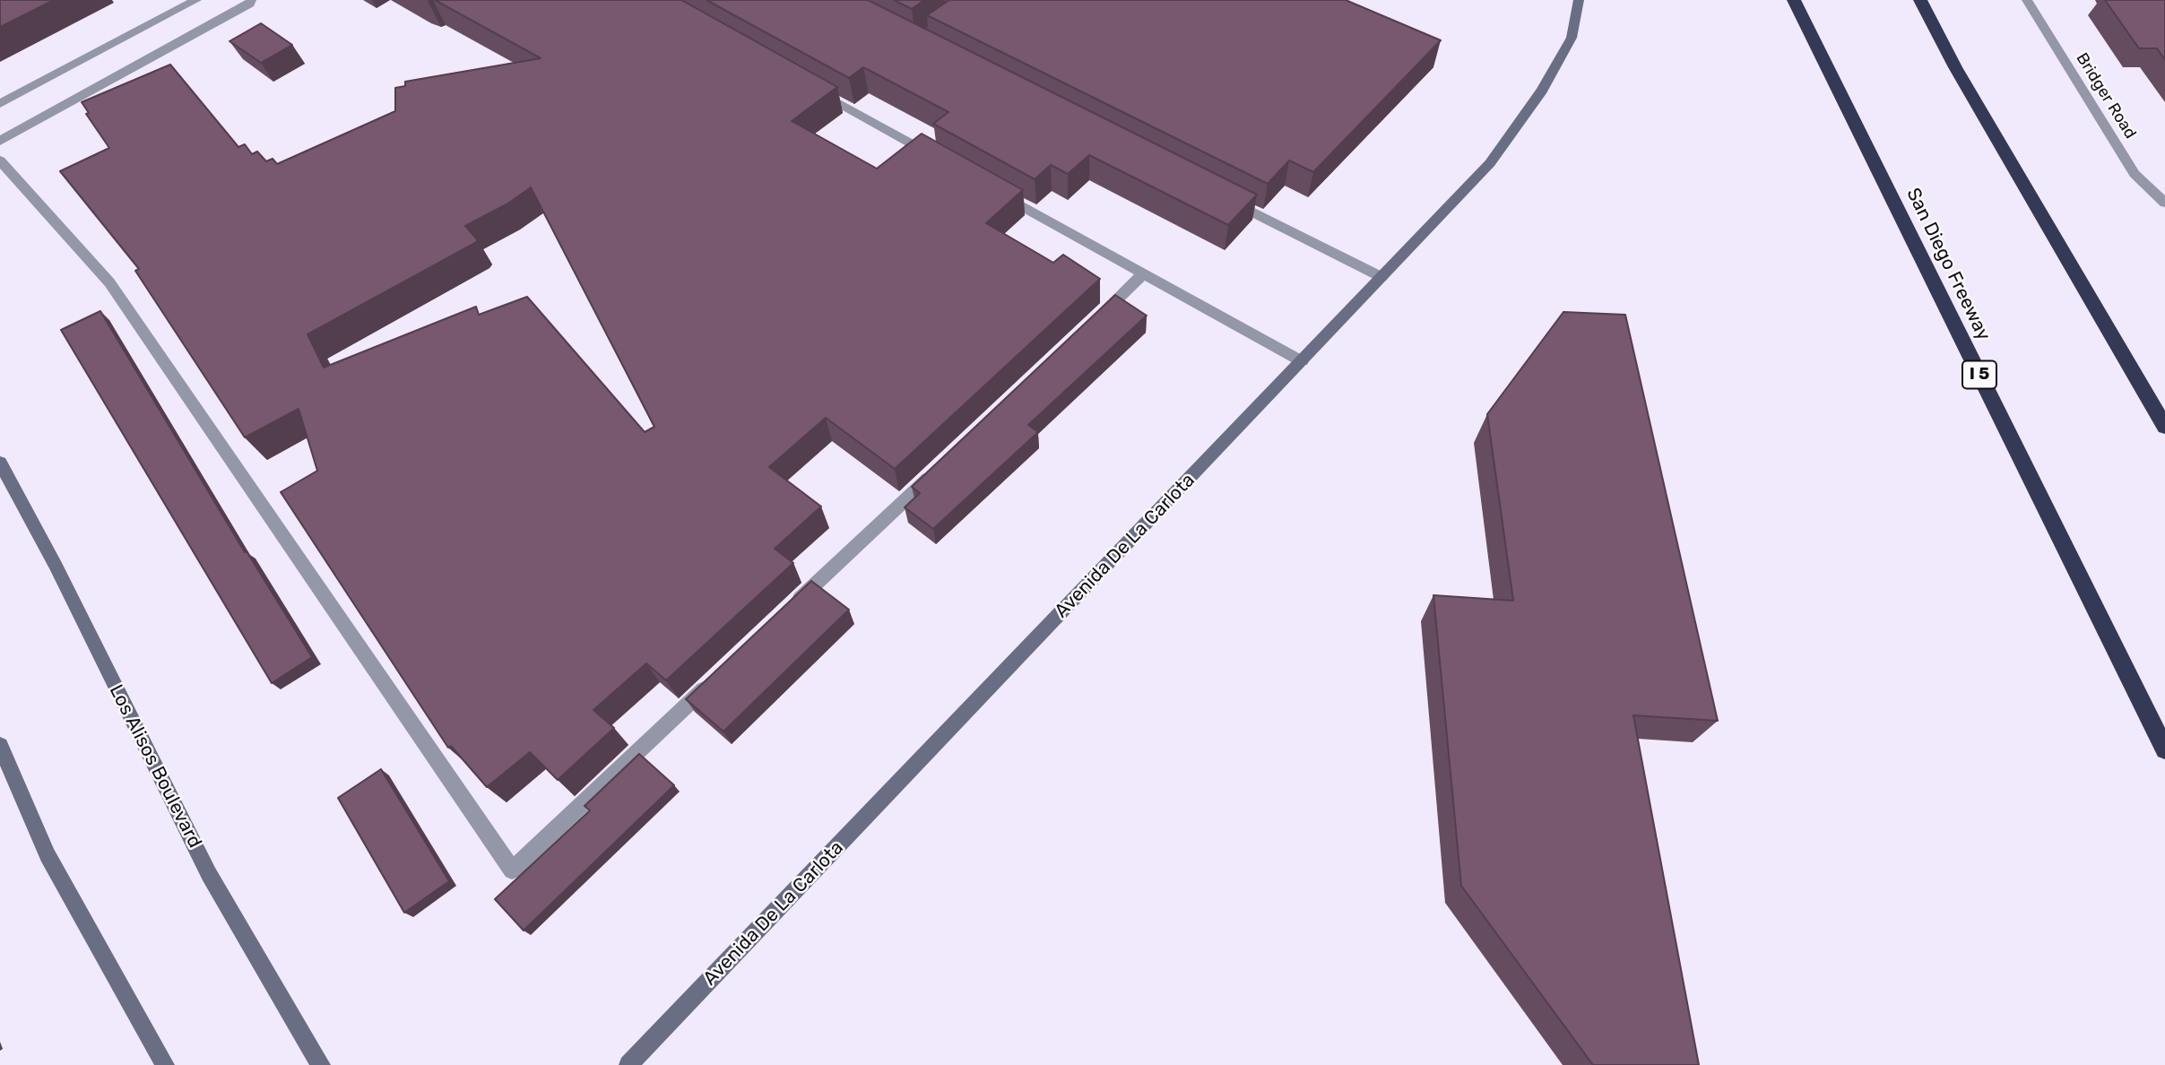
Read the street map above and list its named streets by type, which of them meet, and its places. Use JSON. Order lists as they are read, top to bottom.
{
  "streets": {
    "highway": ["San Diego Freeway", "I 5"],
    "main road": ["Avenida De La Carlota", "Los Alisos Boulevard"],
    "street": ["Bridger Road"]
  }
}
